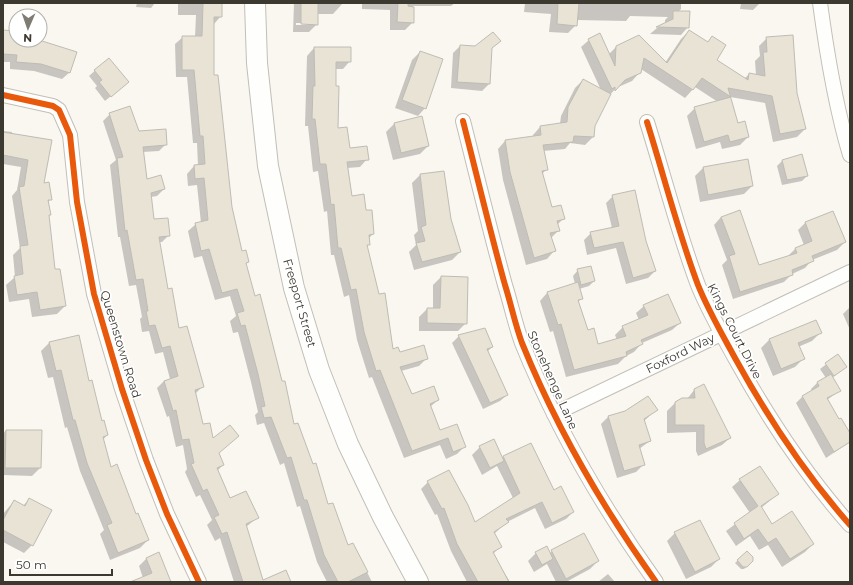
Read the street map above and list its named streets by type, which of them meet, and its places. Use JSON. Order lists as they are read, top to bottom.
{
  "streets": {
    "main road": ["Freeport Street"],
    "street": [
      "Kings Court Drive",
      "Queenstown Road",
      "Foxford Way",
      "Stonehenge Lane"
    ]
  },
  "crossings": [
    ["Kings Court Drive", "Foxford Way"],
    ["Foxford Way", "Stonehenge Lane"]
  ],
  "scale_bar": "50 m",
  "north": "bottom"
}
